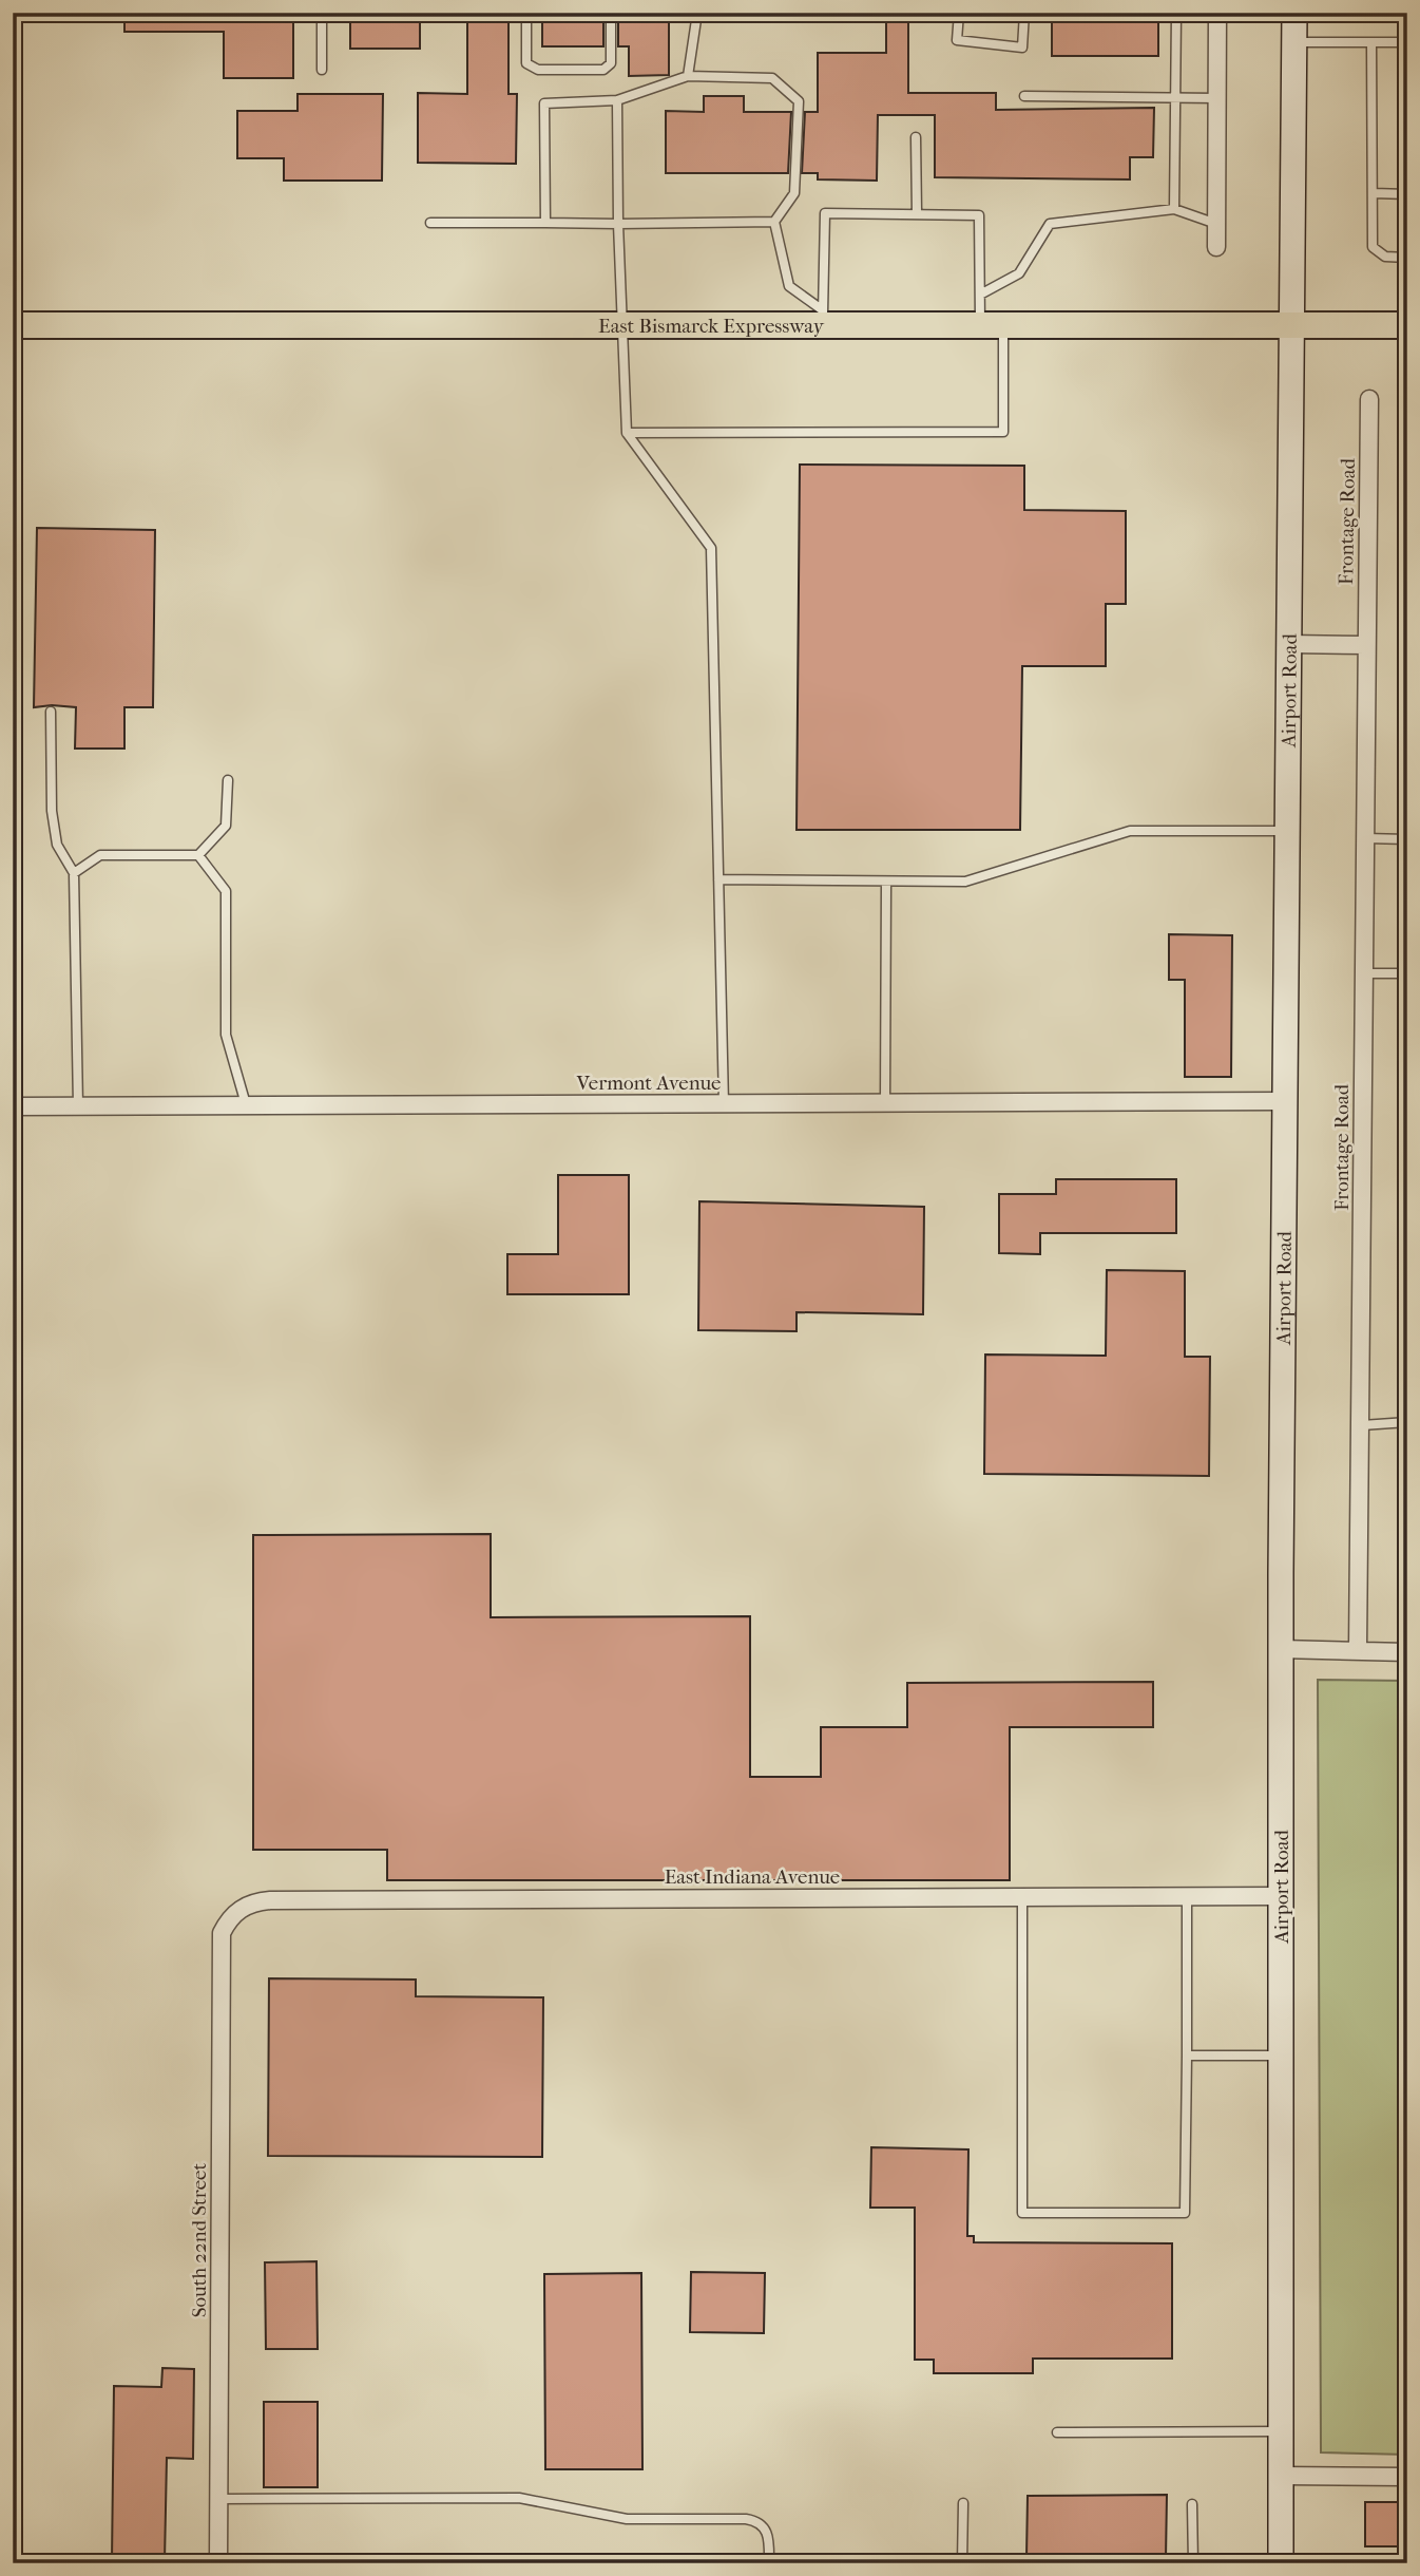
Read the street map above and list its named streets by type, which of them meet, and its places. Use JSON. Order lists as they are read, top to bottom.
{
  "streets": {
    "main road": ["East Bismarck Expressway", "Airport Road"],
    "street": [
      "Frontage Road",
      "Vermont Avenue",
      "East Indiana Avenue",
      "South 22nd Street"
    ]
  },
  "crossings": [
    ["East Bismarck Expressway", "Airport Road"],
    ["Airport Road", "Vermont Avenue"],
    ["Airport Road", "East Indiana Avenue"],
    ["East Indiana Avenue", "South 22nd Street"]
  ]
}
